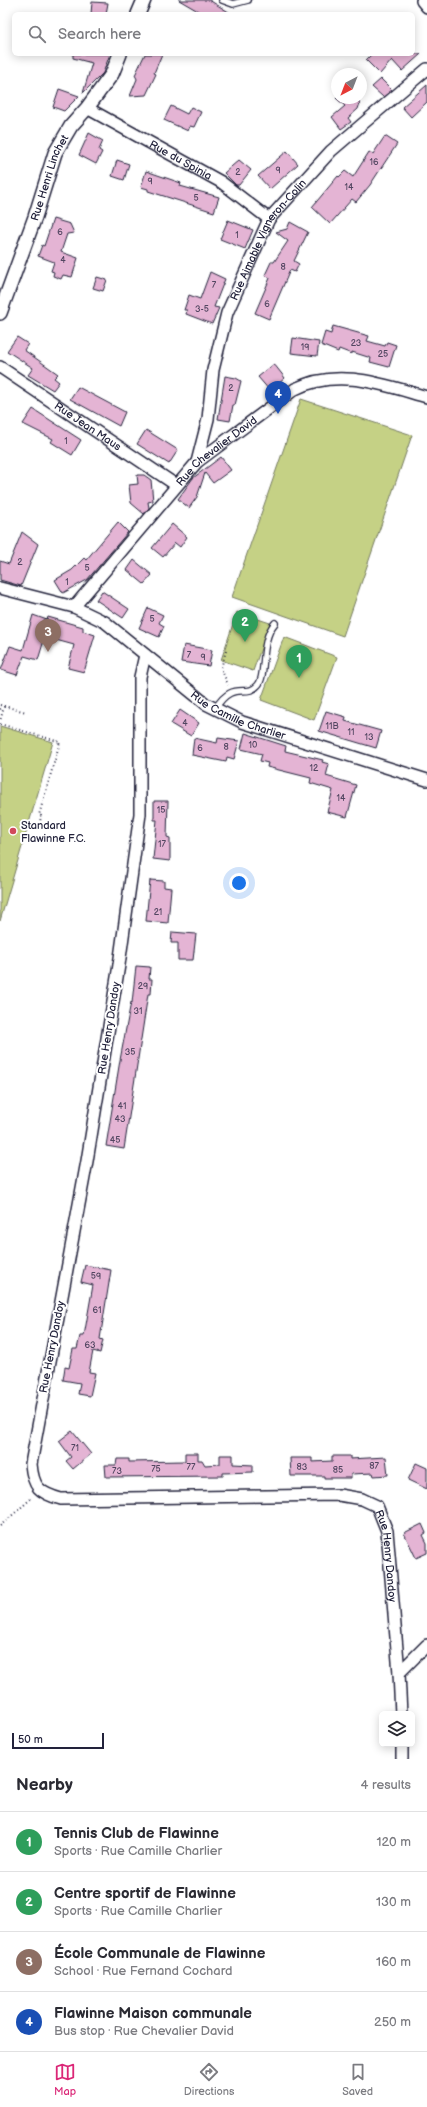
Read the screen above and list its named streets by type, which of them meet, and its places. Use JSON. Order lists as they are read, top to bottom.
{
  "streets": {
    "street": [
      "Rue du Spinia",
      "Rue Henri Linchet",
      "Rue Aimable Vigneron-Colin",
      "Rue Jean Maus",
      "Rue Chevalier David",
      "Rue Camille Charlier",
      "Rue Henry Dandoy"
    ]
  },
  "crossings": [
    ["Rue du Spinia", "Rue Henri Linchet"],
    ["Rue du Spinia", "Rue Aimable Vigneron-Colin"],
    ["Rue Aimable Vigneron-Colin", "Rue Chevalier David"],
    ["Rue Jean Maus", "Rue Chevalier David"],
    ["Rue Chevalier David", "Rue Camille Charlier"],
    ["Rue Camille Charlier", "Rue Henry Dandoy"]
  ],
  "places": ["Standard Flawinne F.C."],
  "house_numbers": [
    "16",
    "9",
    "2",
    "9",
    "14",
    "5",
    "6",
    "1",
    "4",
    "8",
    "7",
    "6",
    "3-5",
    "23",
    "19",
    "25",
    "2",
    "1",
    "2",
    "5",
    "1",
    "5",
    "7",
    "9",
    "4",
    "11B",
    "11",
    "13",
    "10",
    "8",
    "6",
    "12",
    "14",
    "15",
    "17",
    "21",
    "29",
    "31",
    "35",
    "41",
    "43",
    "45",
    "59",
    "61",
    "63",
    "71",
    "87",
    "77",
    "83",
    "75",
    "85",
    "73"
  ],
  "scale_bar": "50 m",
  "north": "bottom left",
  "page": {
    "search": "Search here",
    "pins": [
      "4",
      "2",
      "3",
      "1"
    ],
    "scale": "50 m",
    "heading": ["Nearby", "4 results"],
    "list": [
      {
        "mark": "1",
        "name": "Tennis Club de Flawinne",
        "note": "Sports · Rue Camille Charlier",
        "value": "120 m"
      },
      {
        "mark": "2",
        "name": "Centre sportif de Flawinne",
        "note": "Sports · Rue Camille Charlier",
        "value": "130 m"
      },
      {
        "mark": "3",
        "name": "École Communale de Flawinne",
        "note": "School · Rue Fernand Cochard",
        "value": "160 m"
      },
      {
        "mark": "4",
        "name": "Flawinne Maison communale",
        "note": "Bus stop · Rue Chevalier David",
        "value": "250 m"
      }
    ],
    "nav": ["Map", "Directions", "Saved"]
  }
}
